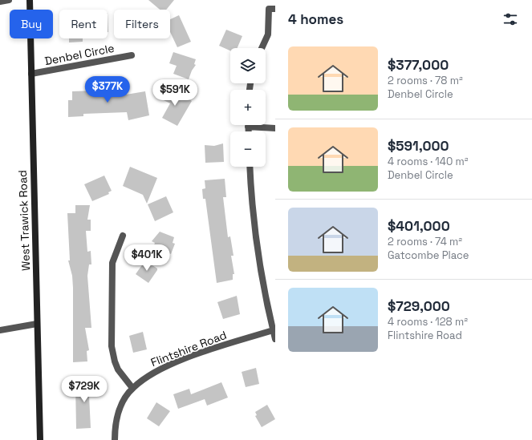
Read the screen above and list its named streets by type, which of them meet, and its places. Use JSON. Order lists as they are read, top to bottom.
{
  "streets": {
    "street": ["Denbel Circle", "West Trawick Road", "Flintshire Road"]
  },
  "crossings": [
    ["Denbel Circle", "West Trawick Road"]
  ],
  "page": {
    "heading": "4 homes",
    "chip": ["Buy", "Rent", "Filters"],
    "list": [
      {
        "name": "$377,000",
        "note": "2 rooms · 78 m² · Denbel Circle"
      },
      {
        "name": "$591,000",
        "note": "4 rooms · 140 m² · Denbel Circle"
      },
      {
        "name": "$401,000",
        "note": "2 rooms · 74 m² · Gatcombe Place"
      },
      {
        "name": "$729,000",
        "note": "4 rooms · 128 m² · Flintshire Road"
      }
    ],
    "map_buttons": ["+", "−"],
    "price": [
      "$377K",
      "$591K",
      "$401K",
      "$729K"
    ]
  }
}
